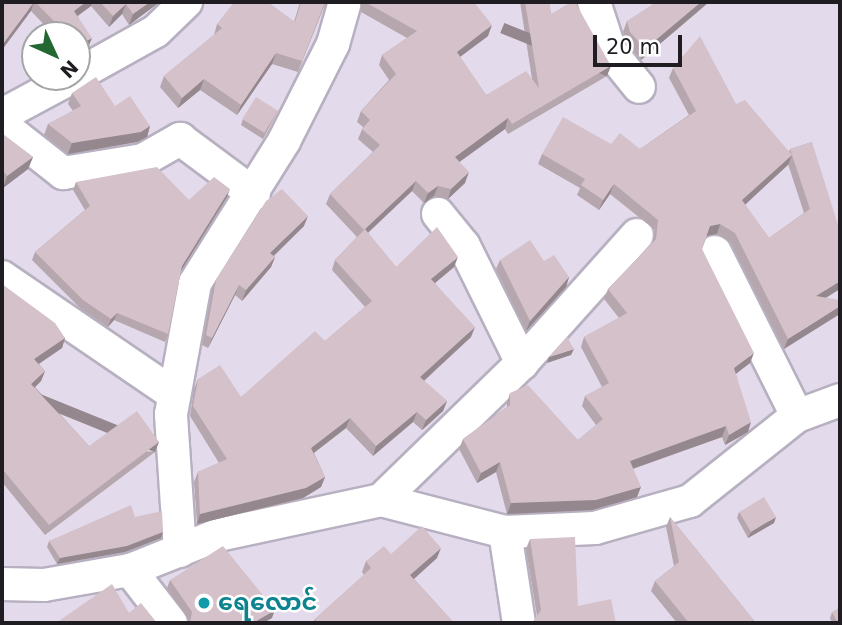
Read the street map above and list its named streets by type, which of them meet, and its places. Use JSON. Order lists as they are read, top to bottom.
{
  "places": ["ရေလောင်"],
  "scale_bar": "20 m",
  "north": "bottom right"
}
